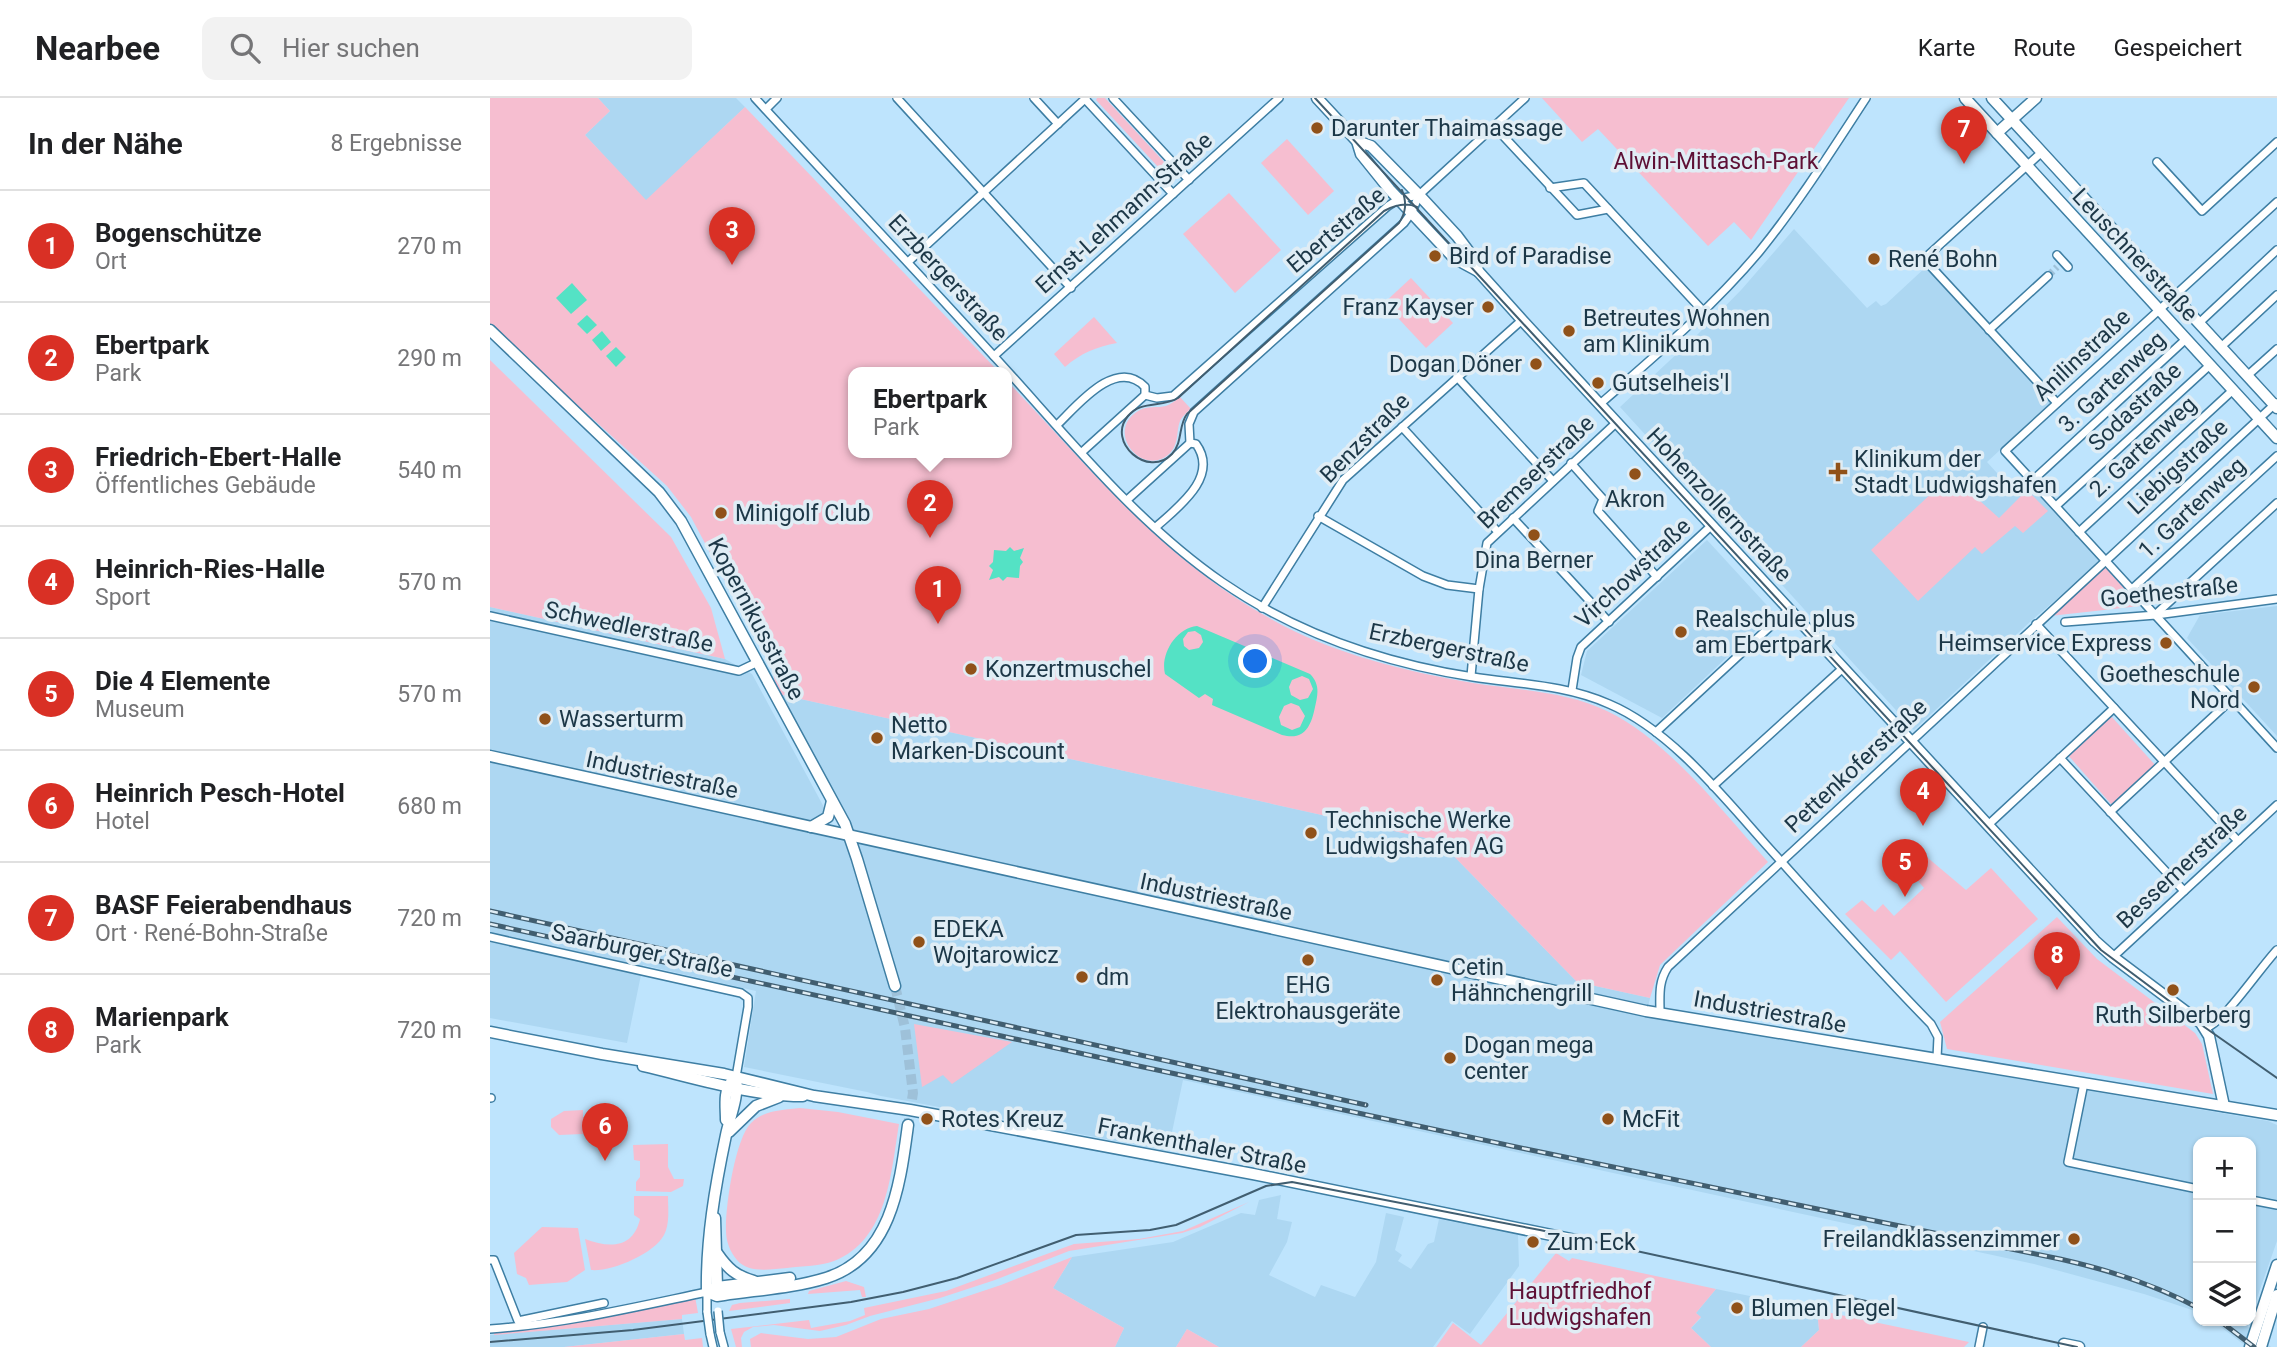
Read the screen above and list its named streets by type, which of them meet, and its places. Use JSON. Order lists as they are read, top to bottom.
{
  "streets": {
    "street": [
      "Ernst-Lehmann-Straße",
      "Ebertstraße",
      "Leuschnerstraße",
      "Erzbergerstraße",
      "Anilinstraße",
      "3. Gartenweg",
      "Sodastraße",
      "Benzstraße",
      "2. Gartenweg",
      "Liebigstraße",
      "Bremserstraße",
      "Hohenzollernstraße",
      "1. Gartenweg",
      "Virchowstraße",
      "Goethestraße",
      "Kopernikusstraße",
      "Schwedlerstraße",
      "Pettenkoferstraße",
      "Industriestraße",
      "Bessemerstraße",
      "Saarburger Straße",
      "Frankenthaler Straße"
    ]
  },
  "crossings": [
    ["Ernst-Lehmann-Straße", "Erzbergerstraße"],
    ["Ebertstraße", "Hohenzollernstraße"],
    ["Leuschnerstraße", "Anilinstraße"],
    ["Leuschnerstraße", "3. Gartenweg"],
    ["Leuschnerstraße", "Sodastraße"],
    ["Leuschnerstraße", "2. Gartenweg"],
    ["Leuschnerstraße", "Liebigstraße"],
    ["Erzbergerstraße", "Benzstraße"],
    ["Erzbergerstraße", "Bremserstraße"],
    ["Erzbergerstraße", "Virchowstraße"],
    ["Erzbergerstraße", "Pettenkoferstraße"],
    ["Erzbergerstraße", "Industriestraße"],
    ["Anilinstraße", "3. Gartenweg"],
    ["Benzstraße", "Hohenzollernstraße"],
    ["Liebigstraße", "Pettenkoferstraße"],
    ["Bremserstraße", "Hohenzollernstraße"],
    ["Hohenzollernstraße", "Virchowstraße"],
    ["Hohenzollernstraße", "Pettenkoferstraße"],
    ["Hohenzollernstraße", "Bessemerstraße"],
    ["Kopernikusstraße", "Schwedlerstraße"],
    ["Kopernikusstraße", "Industriestraße"],
    ["Pettenkoferstraße", "Industriestraße"],
    ["Saarburger Straße", "Frankenthaler Straße"]
  ],
  "parks": ["Alwin-Mittasch-Park", "Hauptfriedhof Ludwigshafen"],
  "places": {
    "other": [
      "Darunter Thaimassage",
      "Bird of Paradise",
      "René Bohn",
      "Franz Kayser",
      "Betreutes Wohnen am Klinikum",
      "Dogan Döner",
      "Gutselheis'l",
      "Akron",
      "Minigolf Club",
      "Dina Berner",
      "Realschule plus am Ebertpark",
      "Heimservice Express",
      "Konzertmuschel",
      "Goetheschule Nord",
      "Wasserturm",
      "Netto Marken-Discount",
      "Technische Werke Ludwigshafen AG",
      "EDEKA Wojtarowicz",
      "EHG Elektrohausgeräte",
      "dm",
      "Cetin Hähnchengrill",
      "Ruth Silberberg",
      "Dogan mega center",
      "Rotes Kreuz",
      "McFit",
      "Freilandklassenzimmer",
      "Zum Eck",
      "Blumen Flegel"
    ],
    "health": ["Klinikum der Stadt Ludwigshafen"]
  },
  "page": {
    "header": "Nearbee",
    "search": "Hier suchen",
    "nav": ["Karte", "Route", "Gespeichert"],
    "heading": ["In der Nähe", "8 Ergebnisse"],
    "pins": [
      "7",
      "3",
      "2",
      "1",
      "4",
      "5",
      "8",
      "6"
    ],
    "list": [
      {
        "mark": "1",
        "name": "Bogenschütze",
        "note": "Ort",
        "value": "270 m"
      },
      {
        "mark": "2",
        "name": "Ebertpark",
        "note": "Park",
        "value": "290 m"
      },
      {
        "mark": "3",
        "name": "Friedrich-Ebert-Halle",
        "note": "Öffentliches Gebäude",
        "value": "540 m"
      },
      {
        "mark": "4",
        "name": "Heinrich-Ries-Halle",
        "note": "Sport",
        "value": "570 m"
      },
      {
        "mark": "5",
        "name": "Die 4 Elemente",
        "note": "Museum",
        "value": "570 m"
      },
      {
        "mark": "6",
        "name": "Heinrich Pesch-Hotel",
        "note": "Hotel",
        "value": "680 m"
      },
      {
        "mark": "7",
        "name": "BASF Feierabendhaus",
        "note": "Ort · René-Bohn-Straße",
        "value": "720 m"
      },
      {
        "mark": "8",
        "name": "Marienpark",
        "note": "Park",
        "value": "720 m"
      }
    ],
    "popup": ["Ebertpark", "Park"],
    "map_buttons": ["+", "−"]
  }
}
